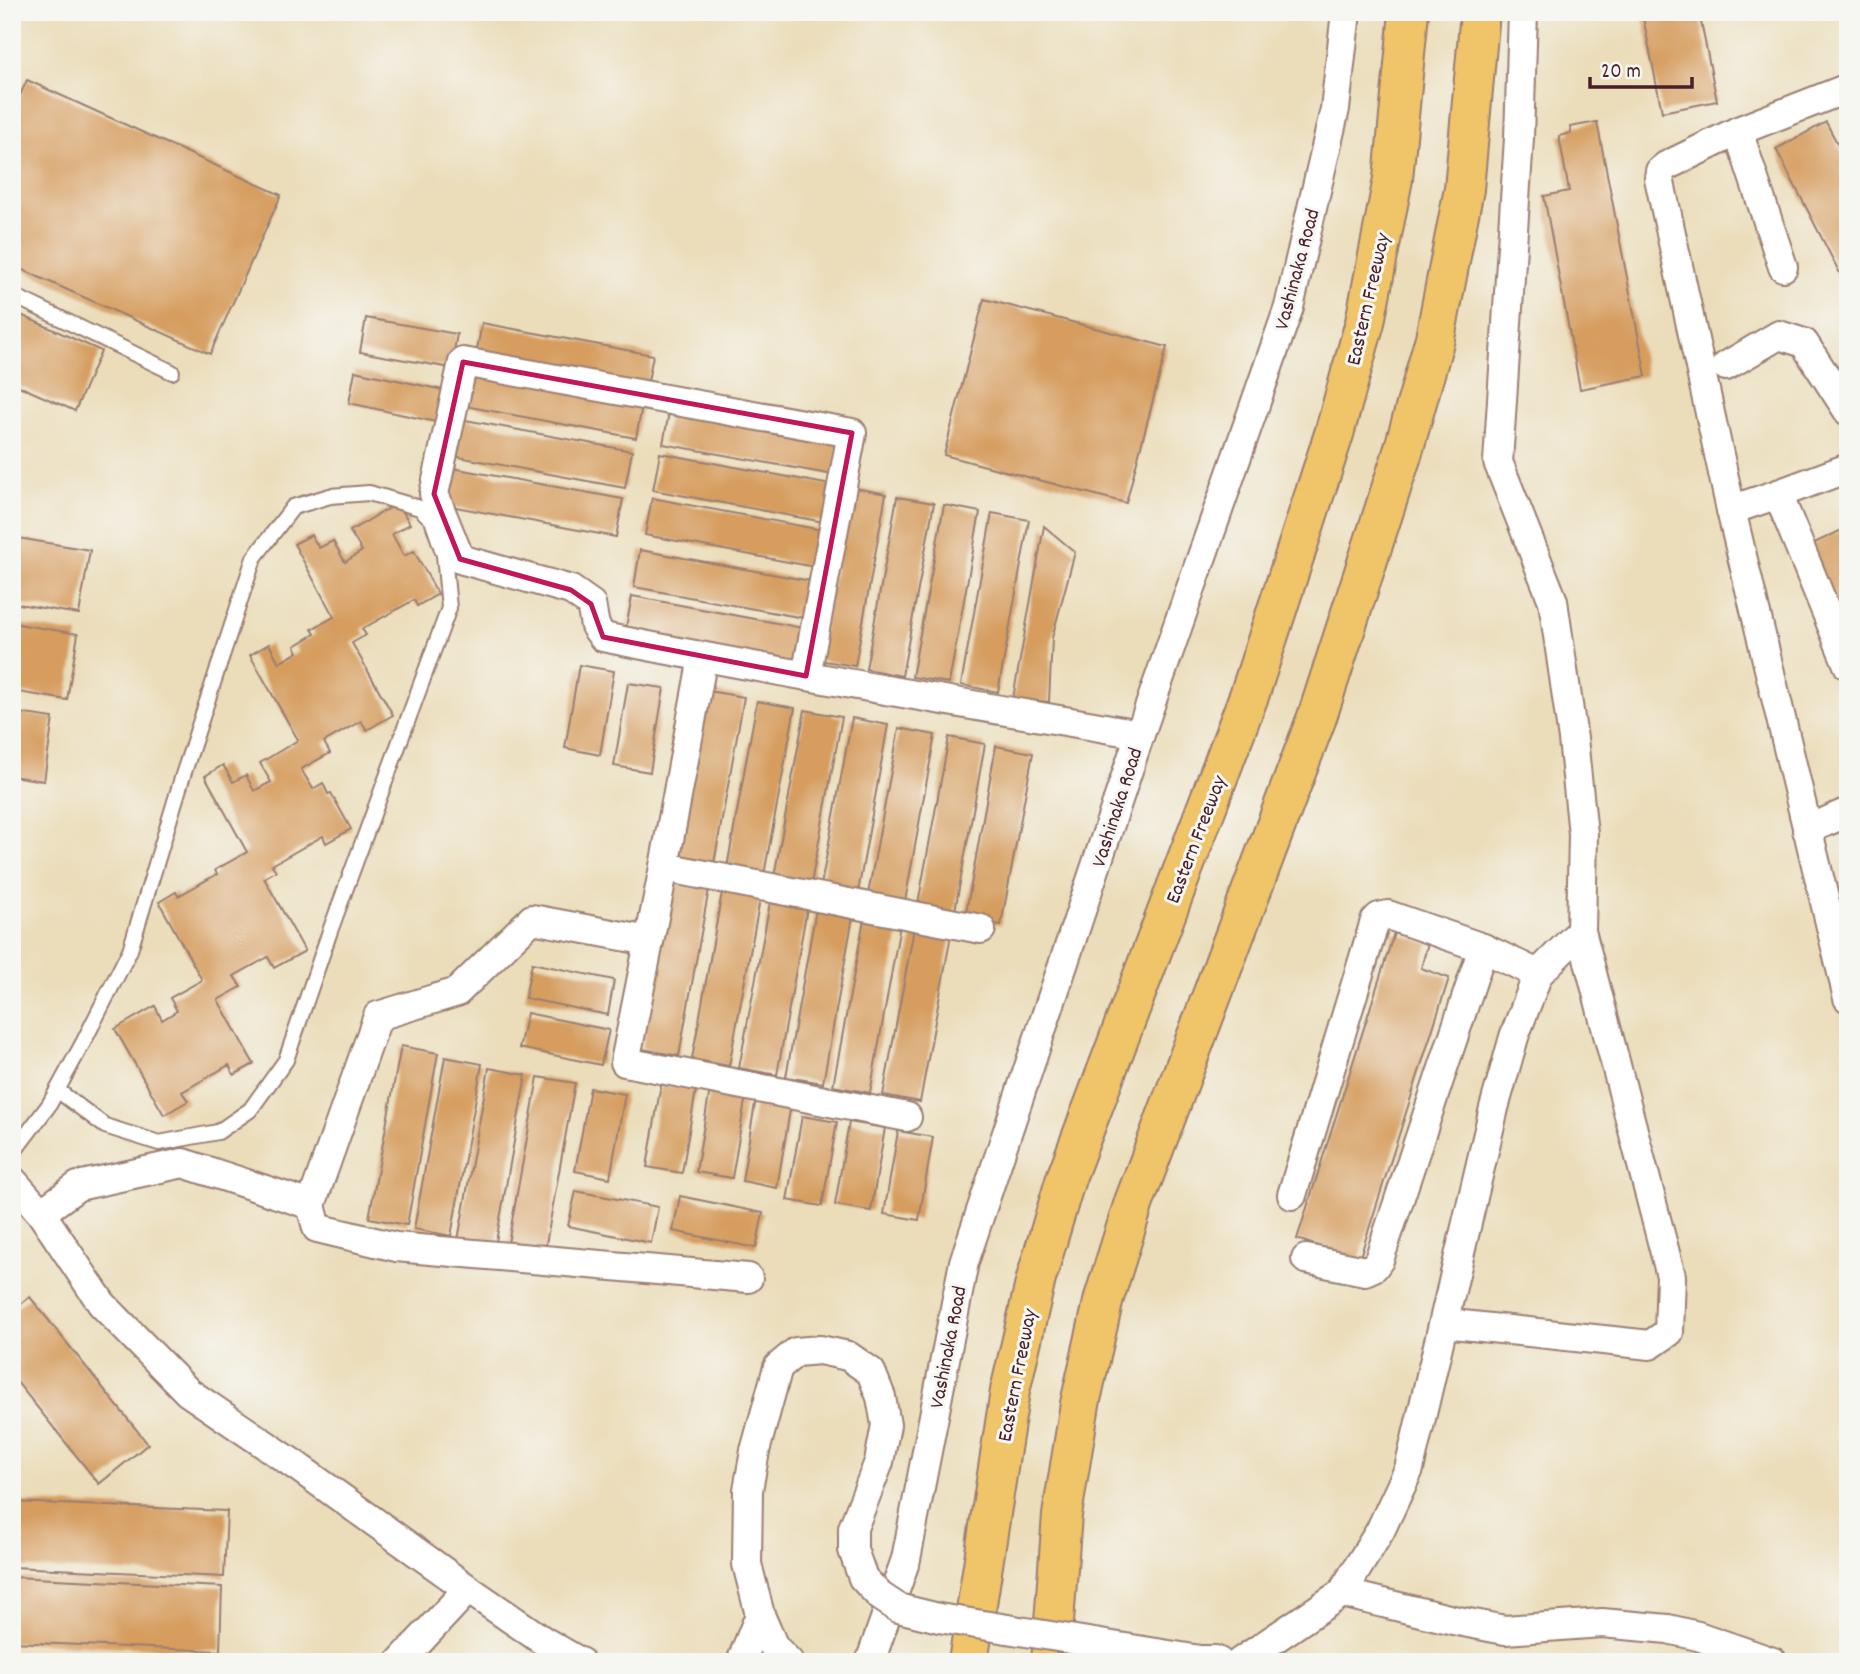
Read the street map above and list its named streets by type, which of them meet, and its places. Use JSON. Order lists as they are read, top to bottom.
{
  "streets": {
    "highway": ["Eastern Freeway"],
    "street": ["Vashinaka Road"]
  },
  "scale_bar": "20 m"
}
